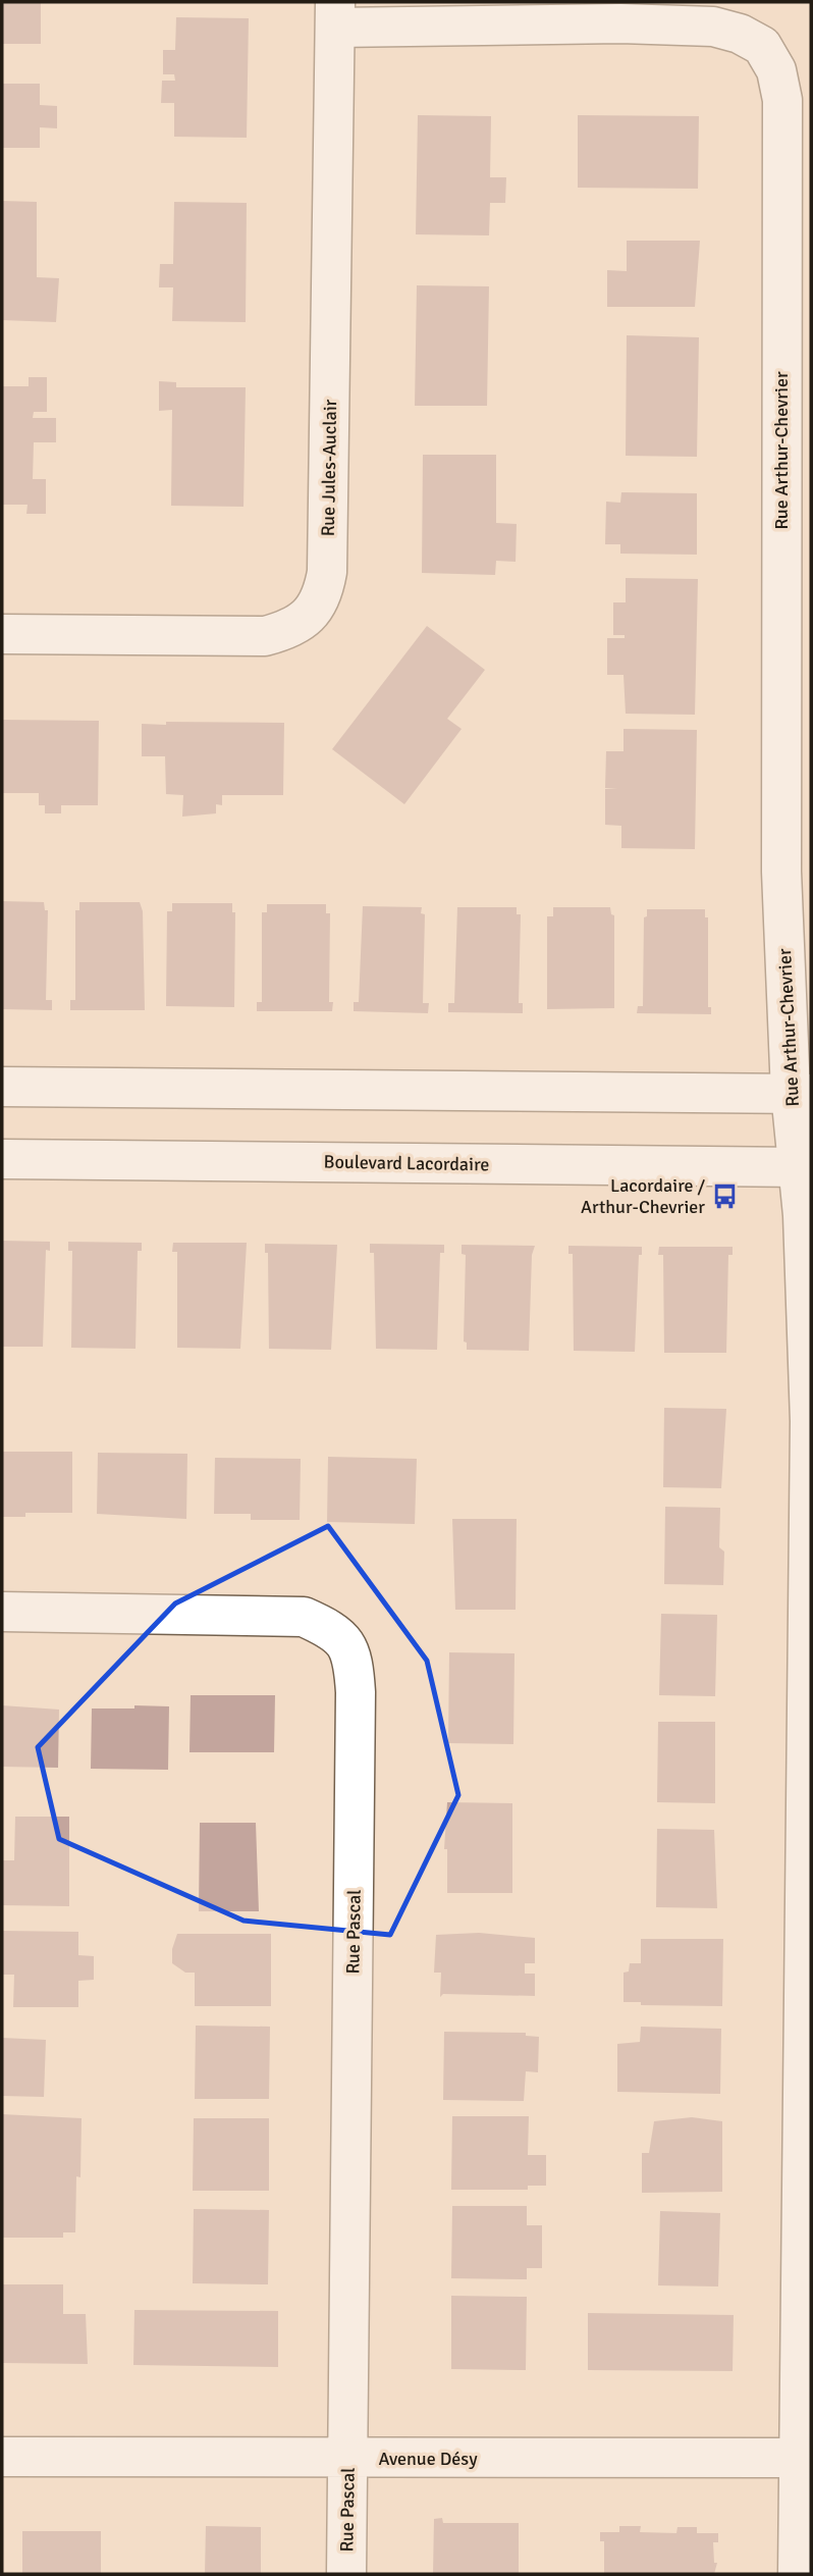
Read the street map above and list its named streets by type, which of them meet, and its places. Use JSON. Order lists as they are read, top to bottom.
{
  "streets": {
    "street": [
      "Rue Arthur-Chevrier",
      "Rue Jules-Auclair",
      "Boulevard Lacordaire",
      "Rue Pascal",
      "Avenue Désy"
    ]
  },
  "crossings": [
    ["Rue Arthur-Chevrier", "Rue Jules-Auclair"],
    ["Rue Arthur-Chevrier", "Boulevard Lacordaire"],
    ["Rue Arthur-Chevrier", "Avenue Désy"],
    ["Rue Pascal", "Avenue Désy"]
  ],
  "places": {
    "bus stop": ["Lacordaire / Arthur-Chevrier"]
  }
}
